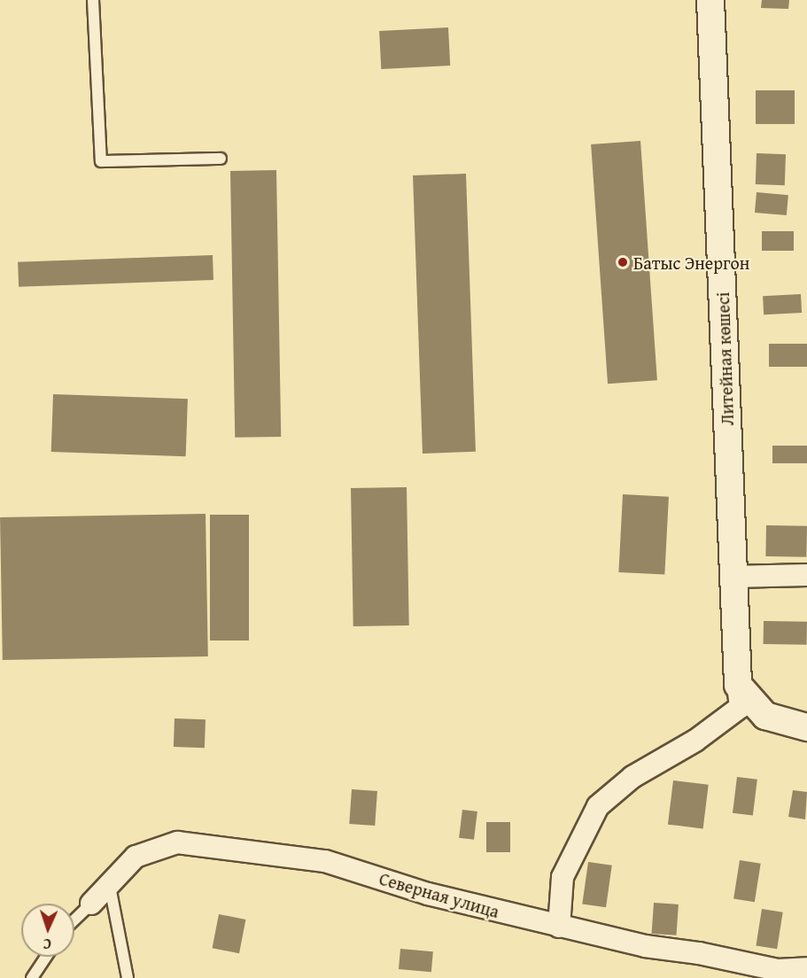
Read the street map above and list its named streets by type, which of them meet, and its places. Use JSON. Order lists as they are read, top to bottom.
{
  "streets": {
    "street": ["Литейная көшесі", "Северная улица"]
  },
  "places": ["Батыс Энергон"],
  "north": "bottom"
}
